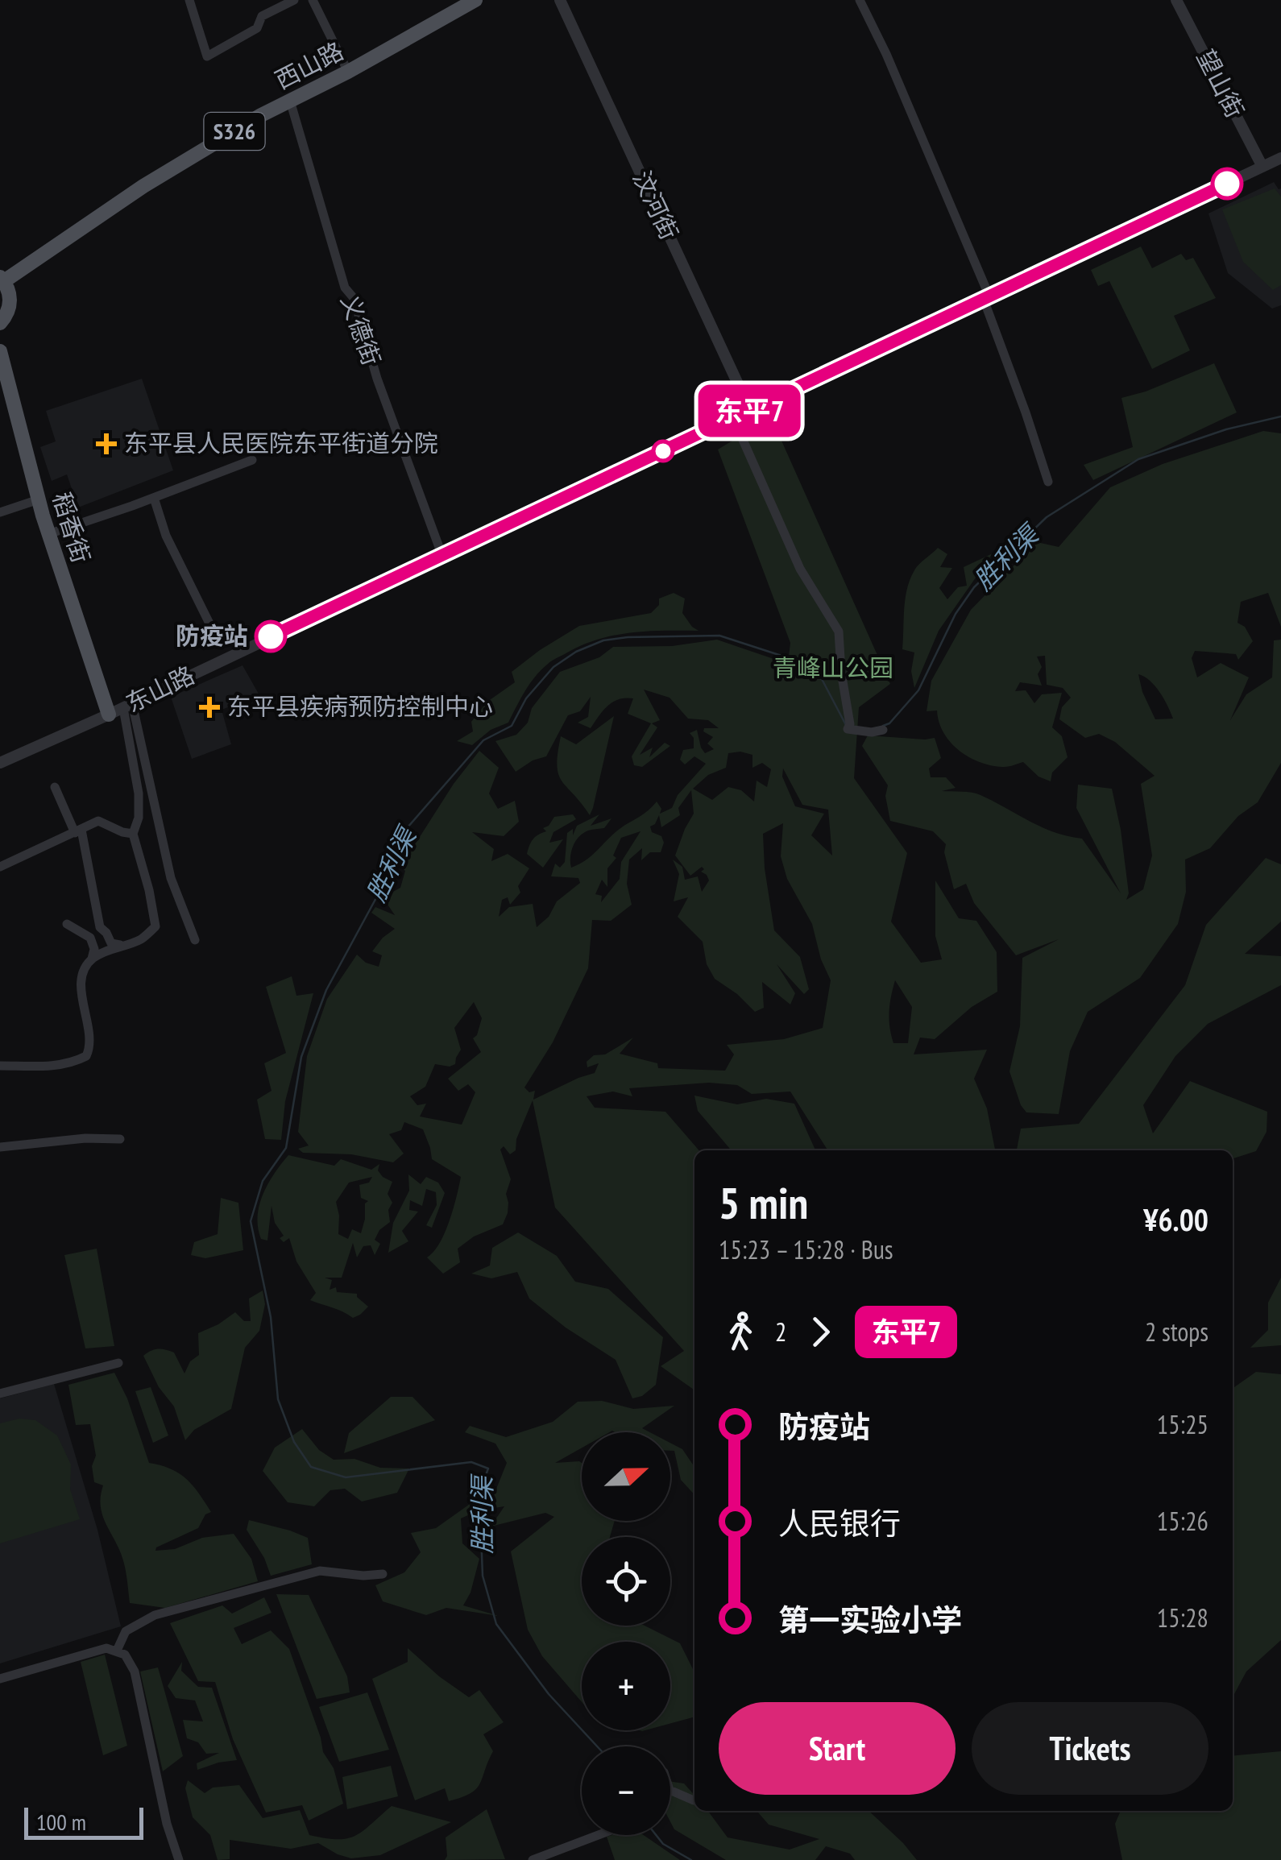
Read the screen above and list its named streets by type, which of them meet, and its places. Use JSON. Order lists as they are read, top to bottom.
{
  "streets": {
    "main road": ["西山路", "S326", "稻香街"],
    "street": [
      "望山街",
      "汶河街",
      "义德街",
      "东山路"
    ]
  },
  "crossings": [
    ["西山路", "S326"],
    ["西山路", "义德街"],
    ["望山街", "东山路"],
    ["汶河街", "东山路"],
    ["义德街", "东山路"],
    ["稻香街", "东山路"]
  ],
  "water": ["胜利渠"],
  "parks": ["青峰山公园"],
  "places": {
    "health": ["东平县人民医院东平街道分院", "东平县疾病预防控制中心"],
    "other": ["防疫站"]
  },
  "lines": ["bus line 东平7"],
  "scale_bar": "100 m",
  "north": "right",
  "page": {
    "on_map": "东平7",
    "heading": ["5 min", "15:23 – 15:28 · Bus", "¥6.00"],
    "legs": ["2", "东平7", "2 stops"],
    "list": [
      {
        "name": "防疫站",
        "value": "15:25"
      },
      {
        "name": "人民银行",
        "value": "15:26"
      },
      {
        "name": "第一实验小学",
        "value": "15:28"
      }
    ],
    "map_buttons": ["+", "−"],
    "buttons": ["Start", "Tickets"],
    "scale": "100 m"
  }
}
